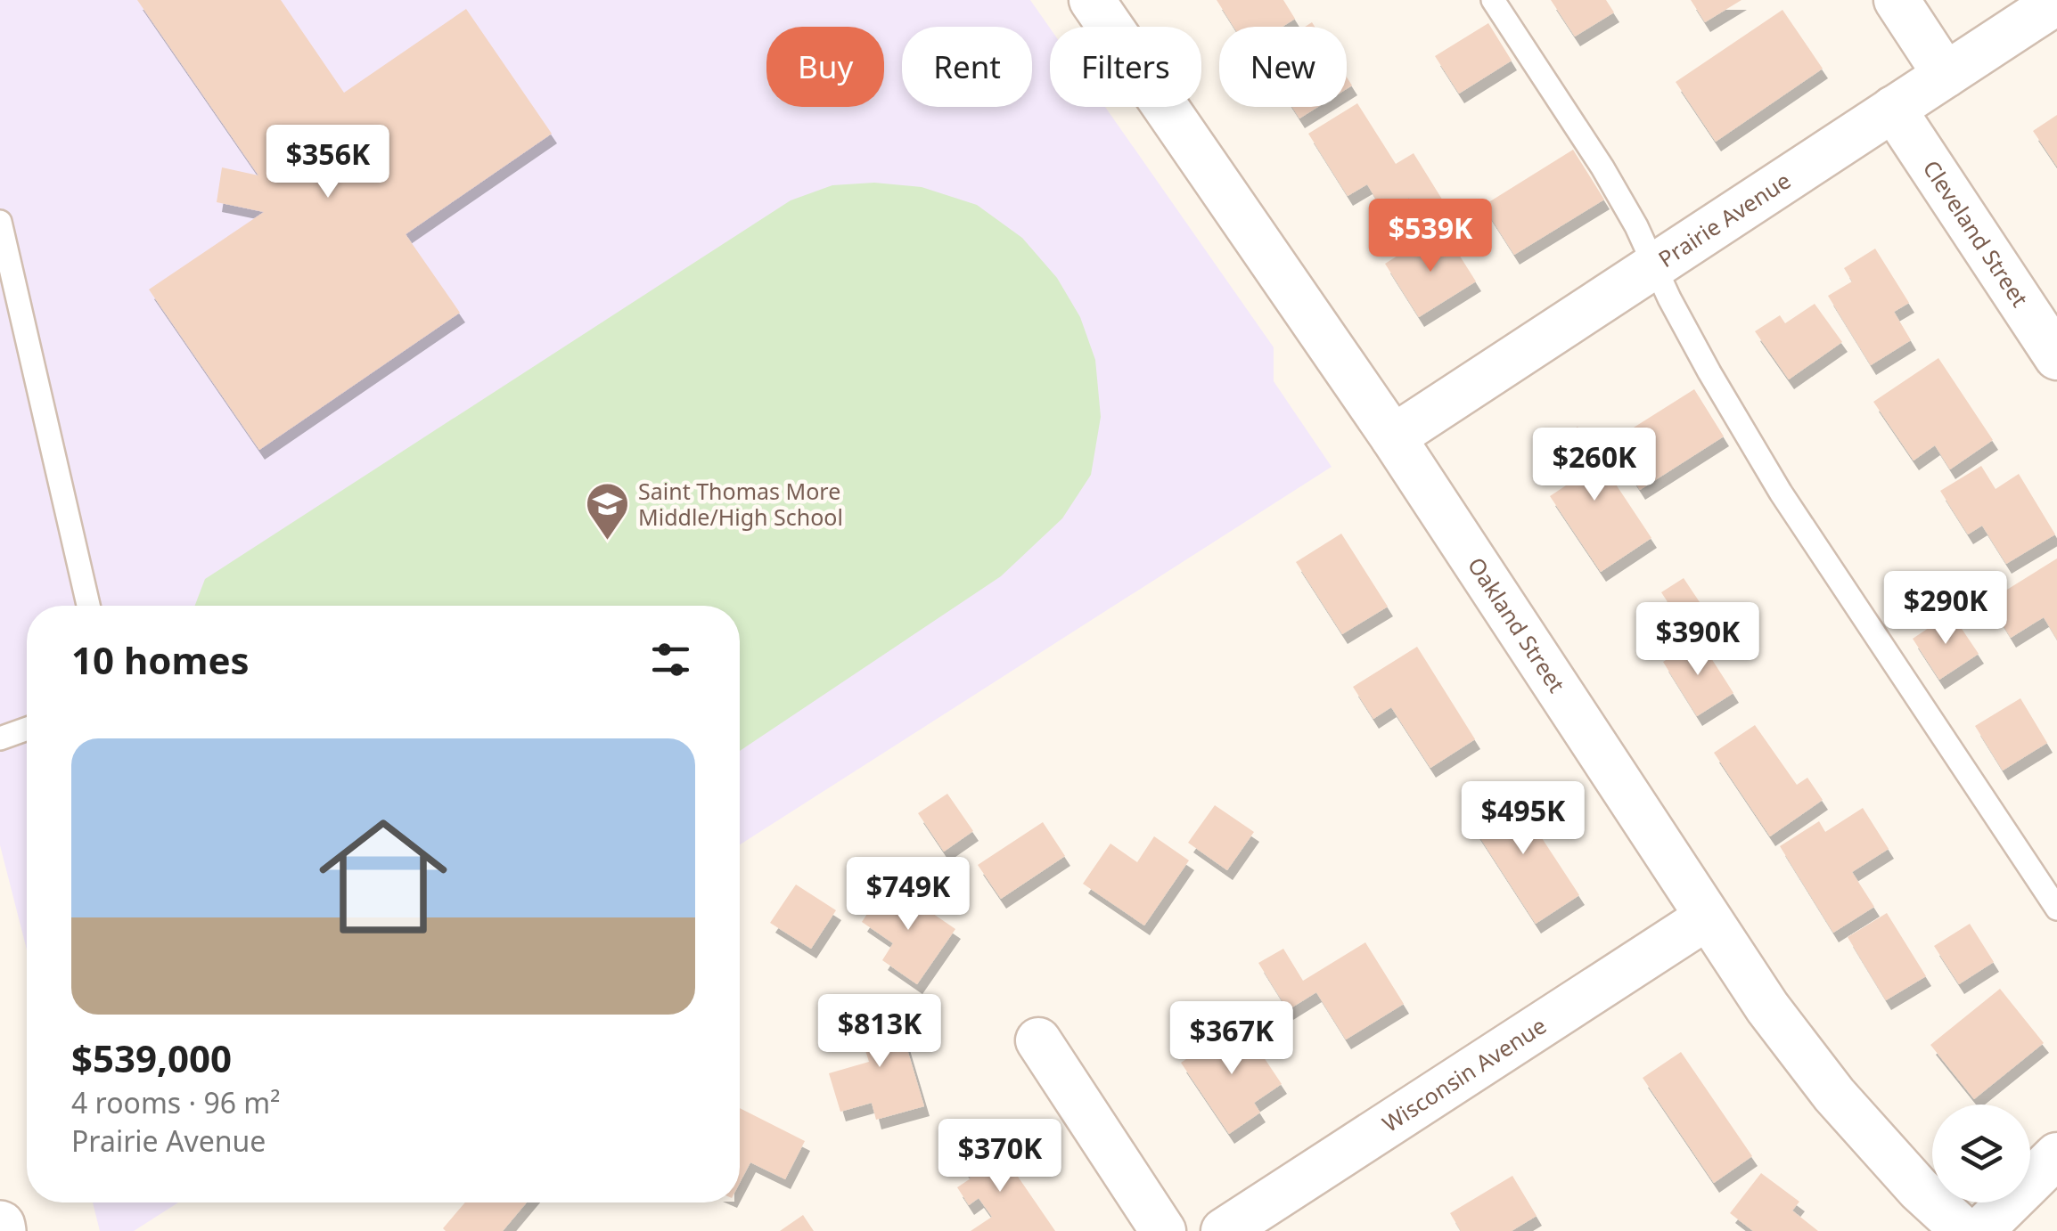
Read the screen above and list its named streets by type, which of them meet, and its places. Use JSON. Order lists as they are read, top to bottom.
{
  "streets": {
    "street": [
      "Prairie Avenue",
      "Cleveland Street",
      "Oakland Street",
      "Wisconsin Avenue"
    ]
  },
  "crossings": [
    ["Prairie Avenue", "Cleveland Street"],
    ["Prairie Avenue", "Oakland Street"],
    ["Oakland Street", "Wisconsin Avenue"]
  ],
  "places": {
    "school or university": ["Saint Thomas More Middle/High School"]
  },
  "page": {
    "chip": [
      "Buy",
      "Rent",
      "Filters",
      "New"
    ],
    "price": [
      "$356K",
      "$539K",
      "$260K",
      "$290K",
      "$390K",
      "$495K",
      "$749K",
      "$813K",
      "$367K",
      "$370K"
    ],
    "heading": "10 homes",
    "list": [
      {
        "name": "$539,000",
        "note": "4 rooms · 96 m² · Prairie Avenue"
      }
    ]
  }
}
